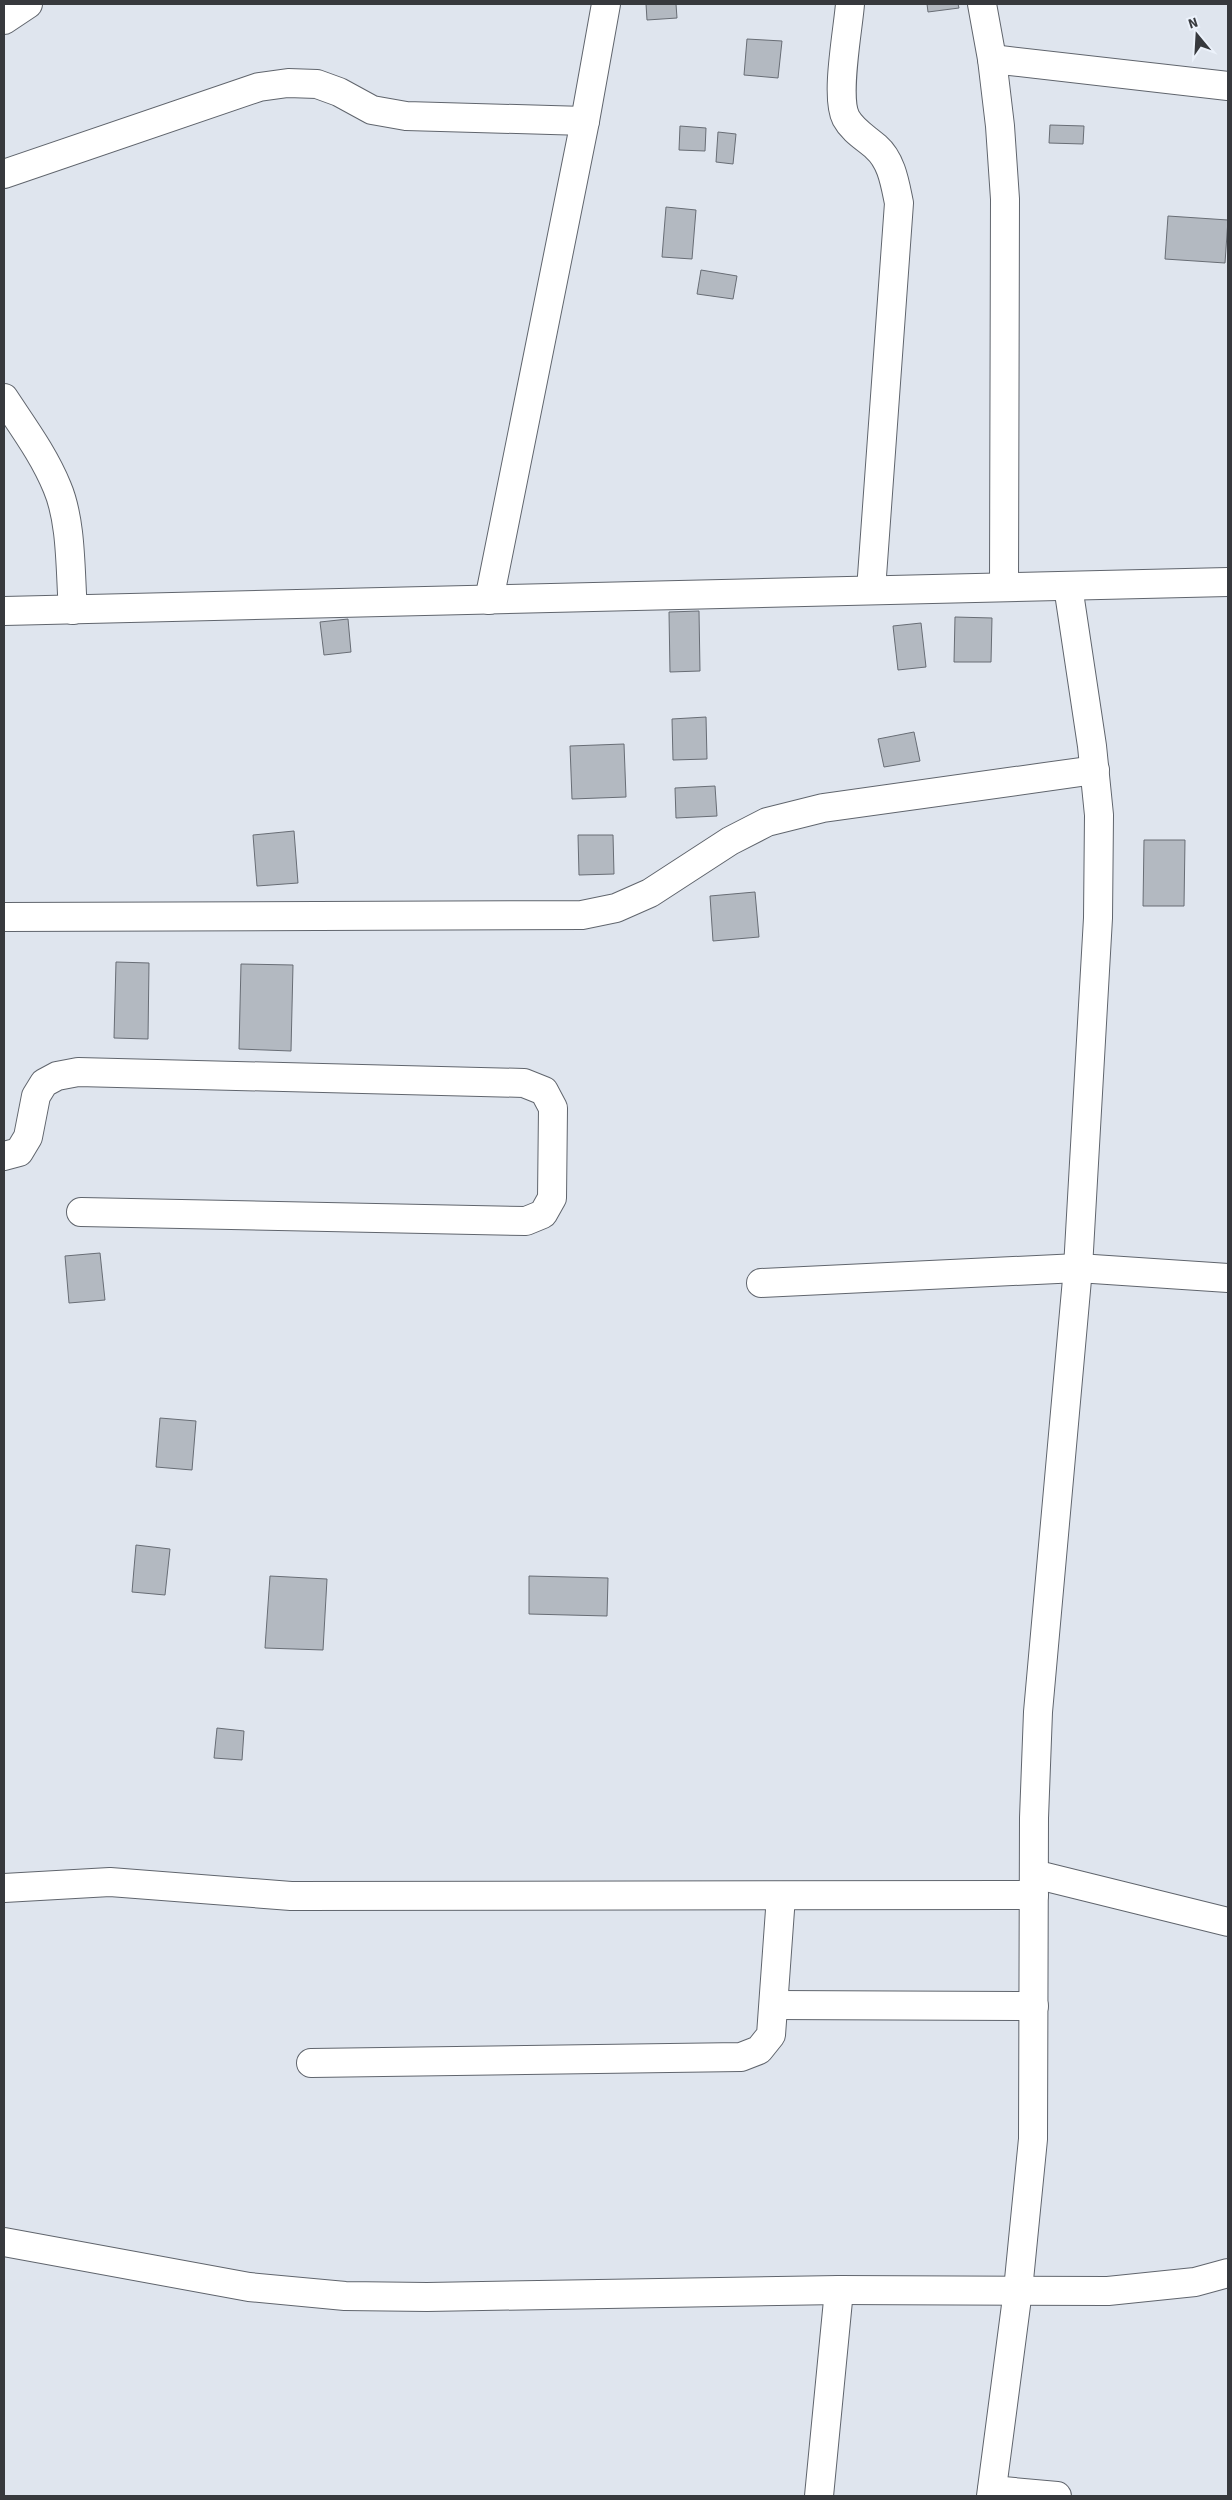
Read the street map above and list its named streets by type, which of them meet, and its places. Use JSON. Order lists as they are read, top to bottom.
{
  "north": "top"
}
